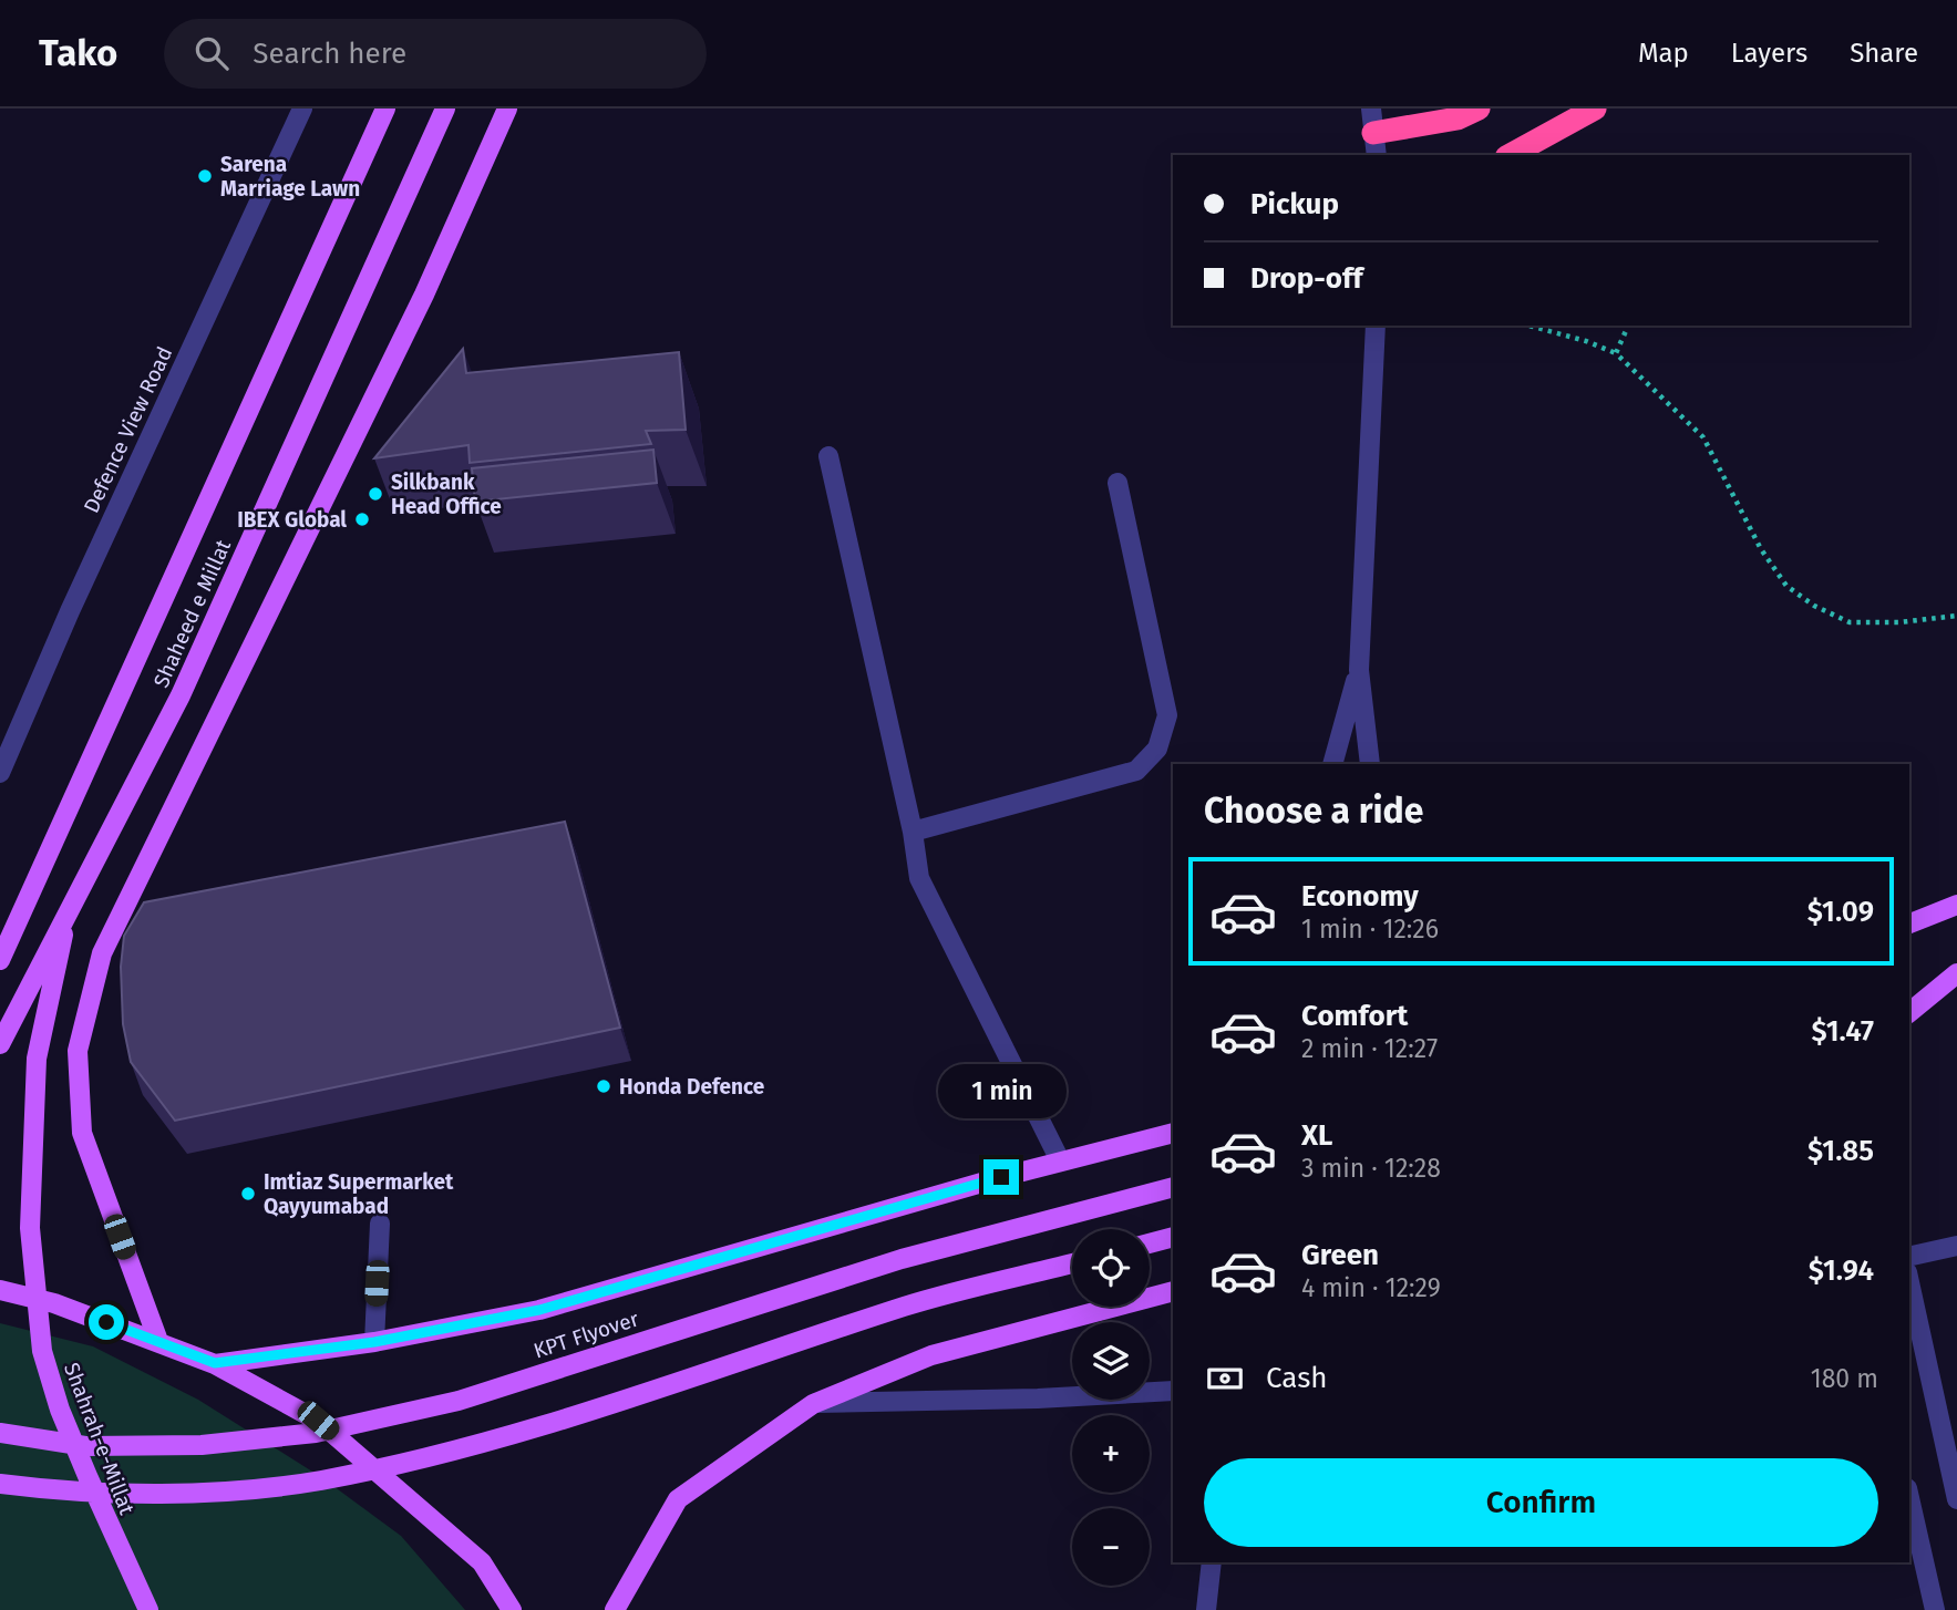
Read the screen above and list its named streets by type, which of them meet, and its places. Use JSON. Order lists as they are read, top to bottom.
{
  "streets": {
    "main road": ["Shaheed e Millat", "KPT Flyover", "Shahrah-e-Millat"],
    "street": ["Defence View Road"]
  },
  "crossings": [
    ["Shaheed e Millat", "Shahrah-e-Millat"]
  ],
  "places": [
    "Sarena Marriage Lawn",
    "Silkbank Head Office",
    "IBEX Global",
    "Honda Defence",
    "Imtiaz Supermarket Qayyumabad"
  ],
  "page": {
    "header": "Tako",
    "search": "Search here",
    "nav": ["Map", "Layers", "Share"],
    "banner": ["Pickup", "Drop-off"],
    "heading": "Choose a ride",
    "list": [
      {
        "name": "Economy",
        "note": "1 min · 12:26",
        "value": "$1.09"
      },
      {
        "name": "Comfort",
        "note": "2 min · 12:27",
        "value": "$1.47"
      },
      {
        "name": "XL",
        "note": "3 min · 12:28",
        "value": "$1.85"
      },
      {
        "name": "Green",
        "note": "4 min · 12:29",
        "value": "$1.94"
      }
    ],
    "bubble": "1 min",
    "map_buttons": ["+", "−"],
    "pay": ["Cash", "180 m"],
    "buttons": "Confirm"
  }
}
